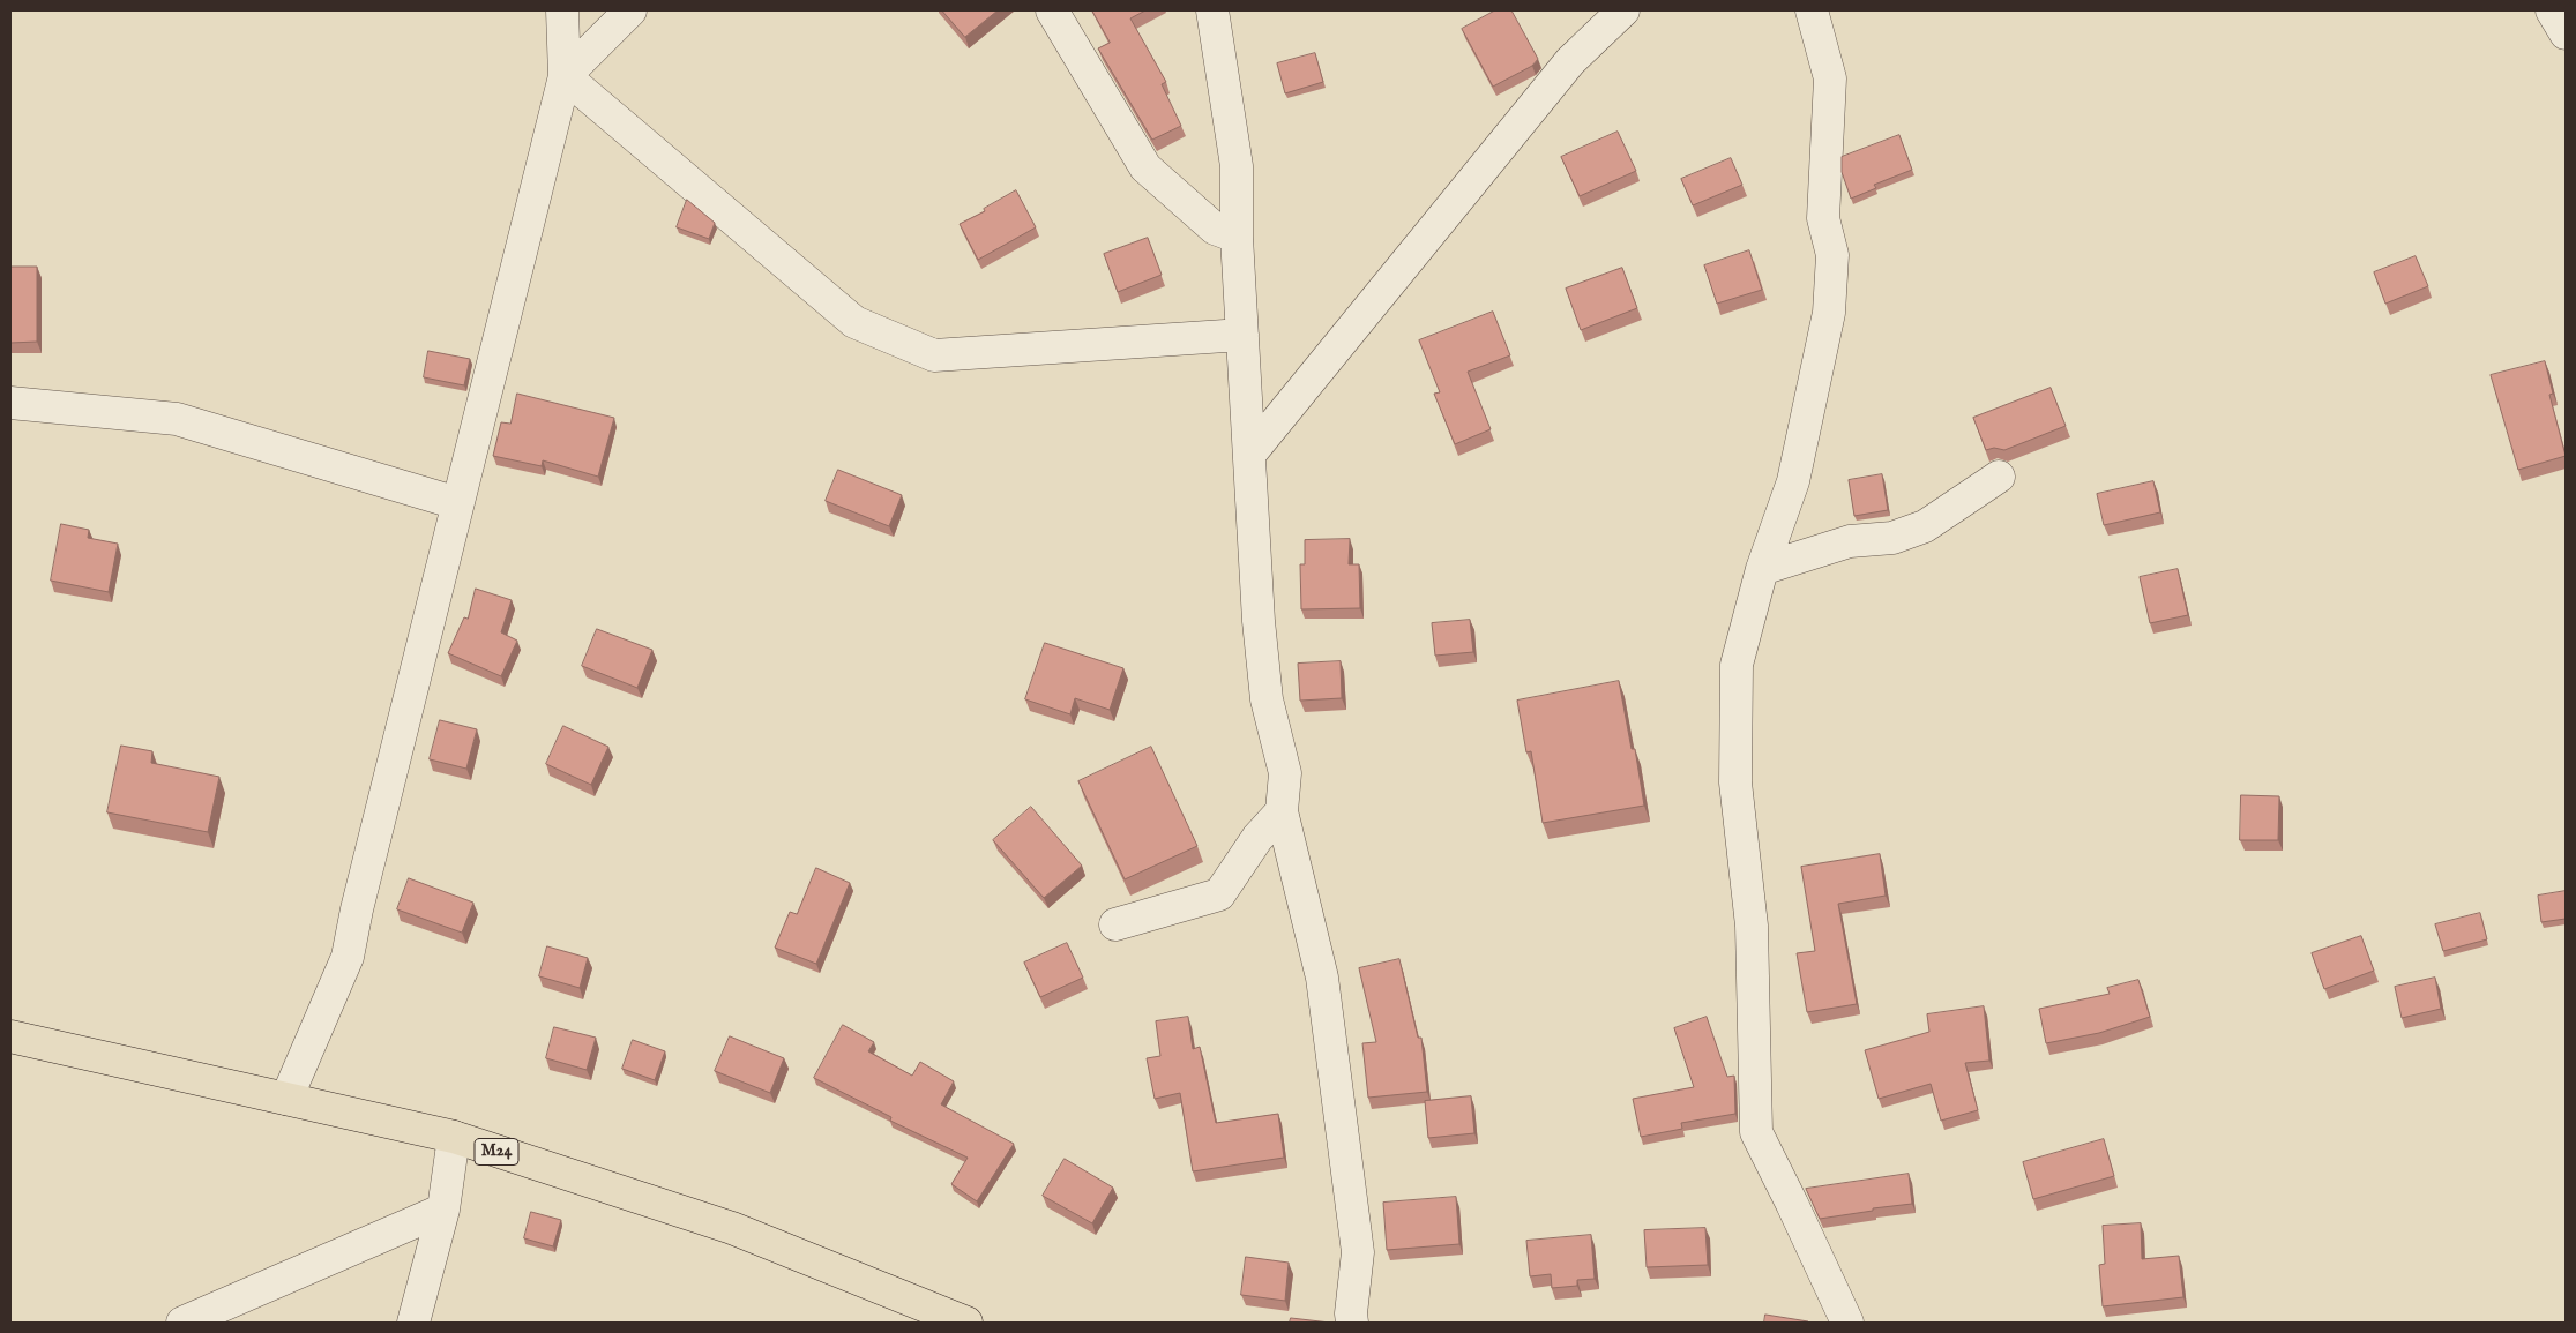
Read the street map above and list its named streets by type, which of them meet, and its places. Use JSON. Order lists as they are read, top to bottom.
{
  "streets": {
    "main road": ["M24"]
  }
}
